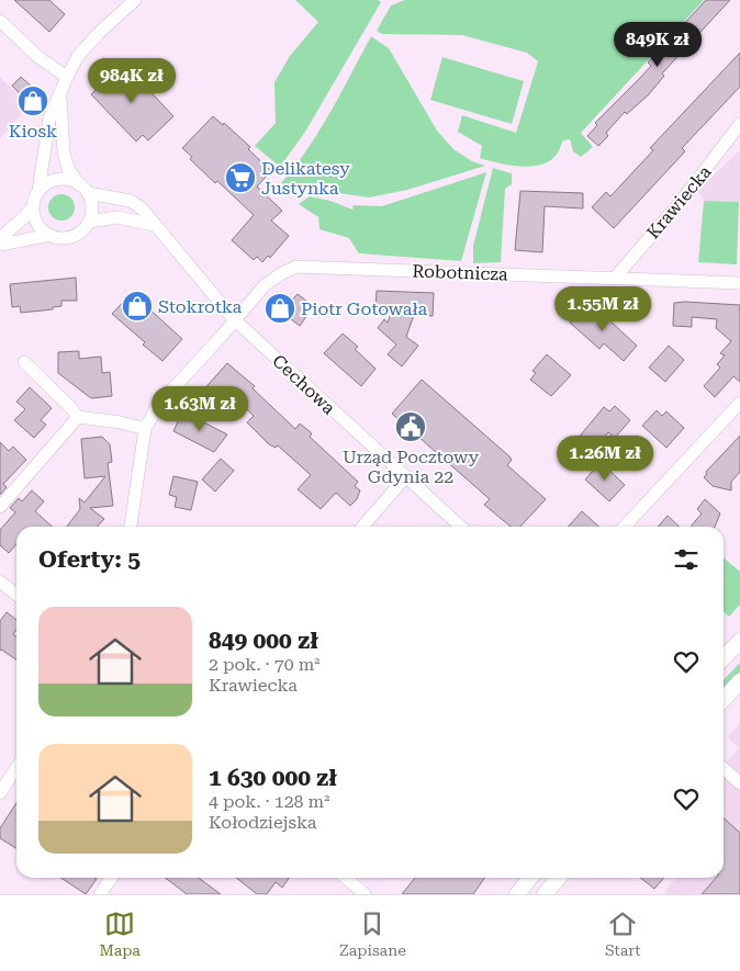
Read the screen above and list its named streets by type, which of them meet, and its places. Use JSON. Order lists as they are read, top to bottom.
{
  "streets": {
    "street": ["Krawiecka", "Robotnicza", "Cechowa"]
  },
  "crossings": [
    ["Krawiecka", "Robotnicza"],
    ["Robotnicza", "Cechowa"]
  ],
  "places": {
    "shop": ["Kiosk", "Stokrotka", "Piotr Gotowała"],
    "supermarket": ["Delikatesy Justynka"],
    "public building": ["Urząd Pocztowy Gdynia 22"]
  },
  "page": {
    "price": [
      "849K zł",
      "984K zł",
      "1.55M zł",
      "1.63M zł",
      "1.26M zł"
    ],
    "heading": "Oferty: 5",
    "list": [
      {
        "name": "849 000 zł",
        "note": "2 pok. · 70 m² · Krawiecka"
      },
      {
        "name": "1 630 000 zł",
        "note": "4 pok. · 128 m² · Kołodziejska"
      }
    ],
    "tabs": ["Mapa", "Zapisane", "Start"]
  }
}
